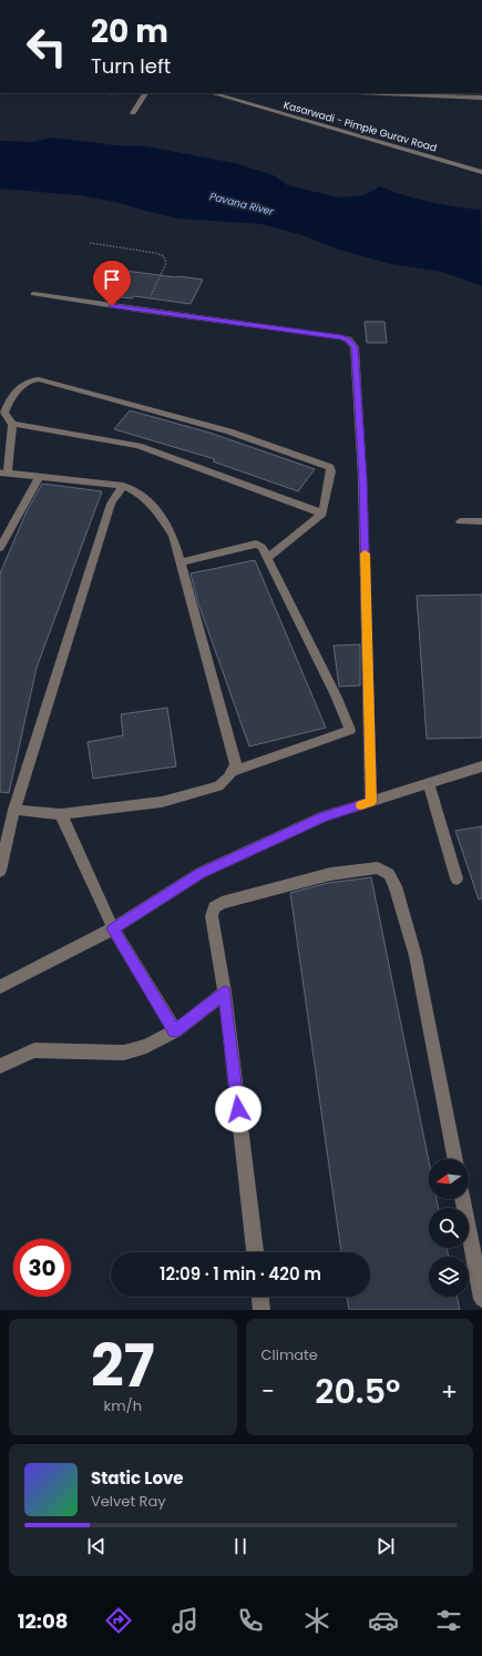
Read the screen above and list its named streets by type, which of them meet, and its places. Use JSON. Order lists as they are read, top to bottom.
{
  "streets": {
    "street": ["Kasarwadi - Pimple Gurav Road"]
  },
  "water": ["Pavana River"],
  "north": "left",
  "page": {
    "turn": ["20 m", "Turn left"],
    "limit": "30",
    "trip": "12:09 · 1 min · 420 m",
    "tile": [
      ["27", "km/h"],
      "Climate"
    ],
    "heat": ["−", "20.5°", "+"],
    "song": ["Static Love", "Velvet Ray"],
    "tabs": "12:08"
  }
}
